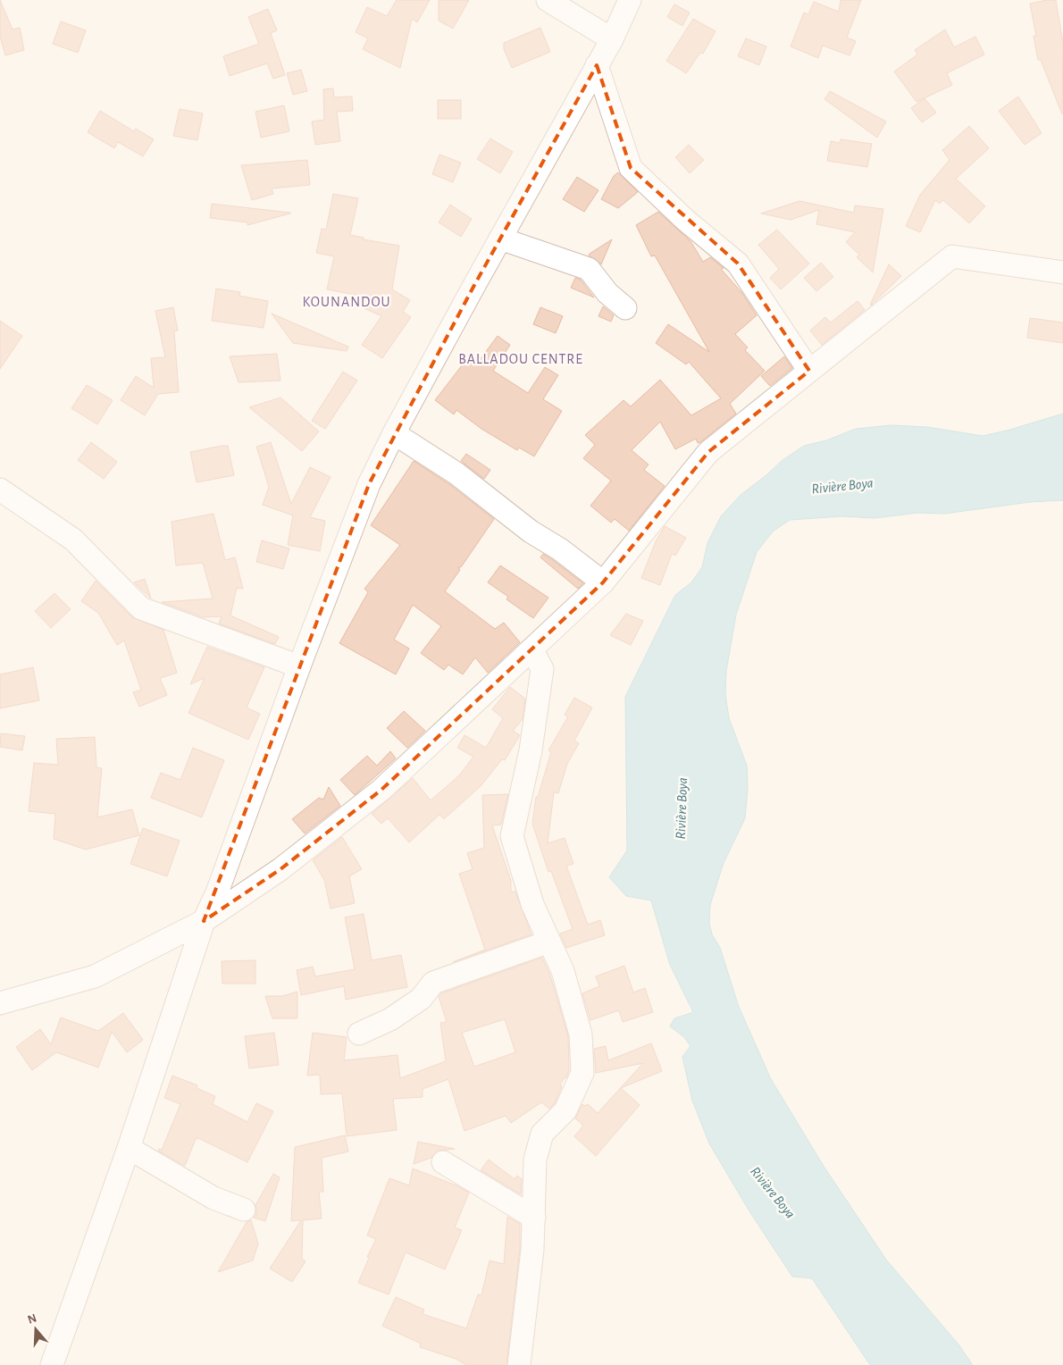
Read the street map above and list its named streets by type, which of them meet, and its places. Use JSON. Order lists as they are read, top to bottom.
{
  "districts": ["KOUNANDOU", "BALLADOU CENTRE"],
  "water": ["Rivière Boya"],
  "north": "top"
}
